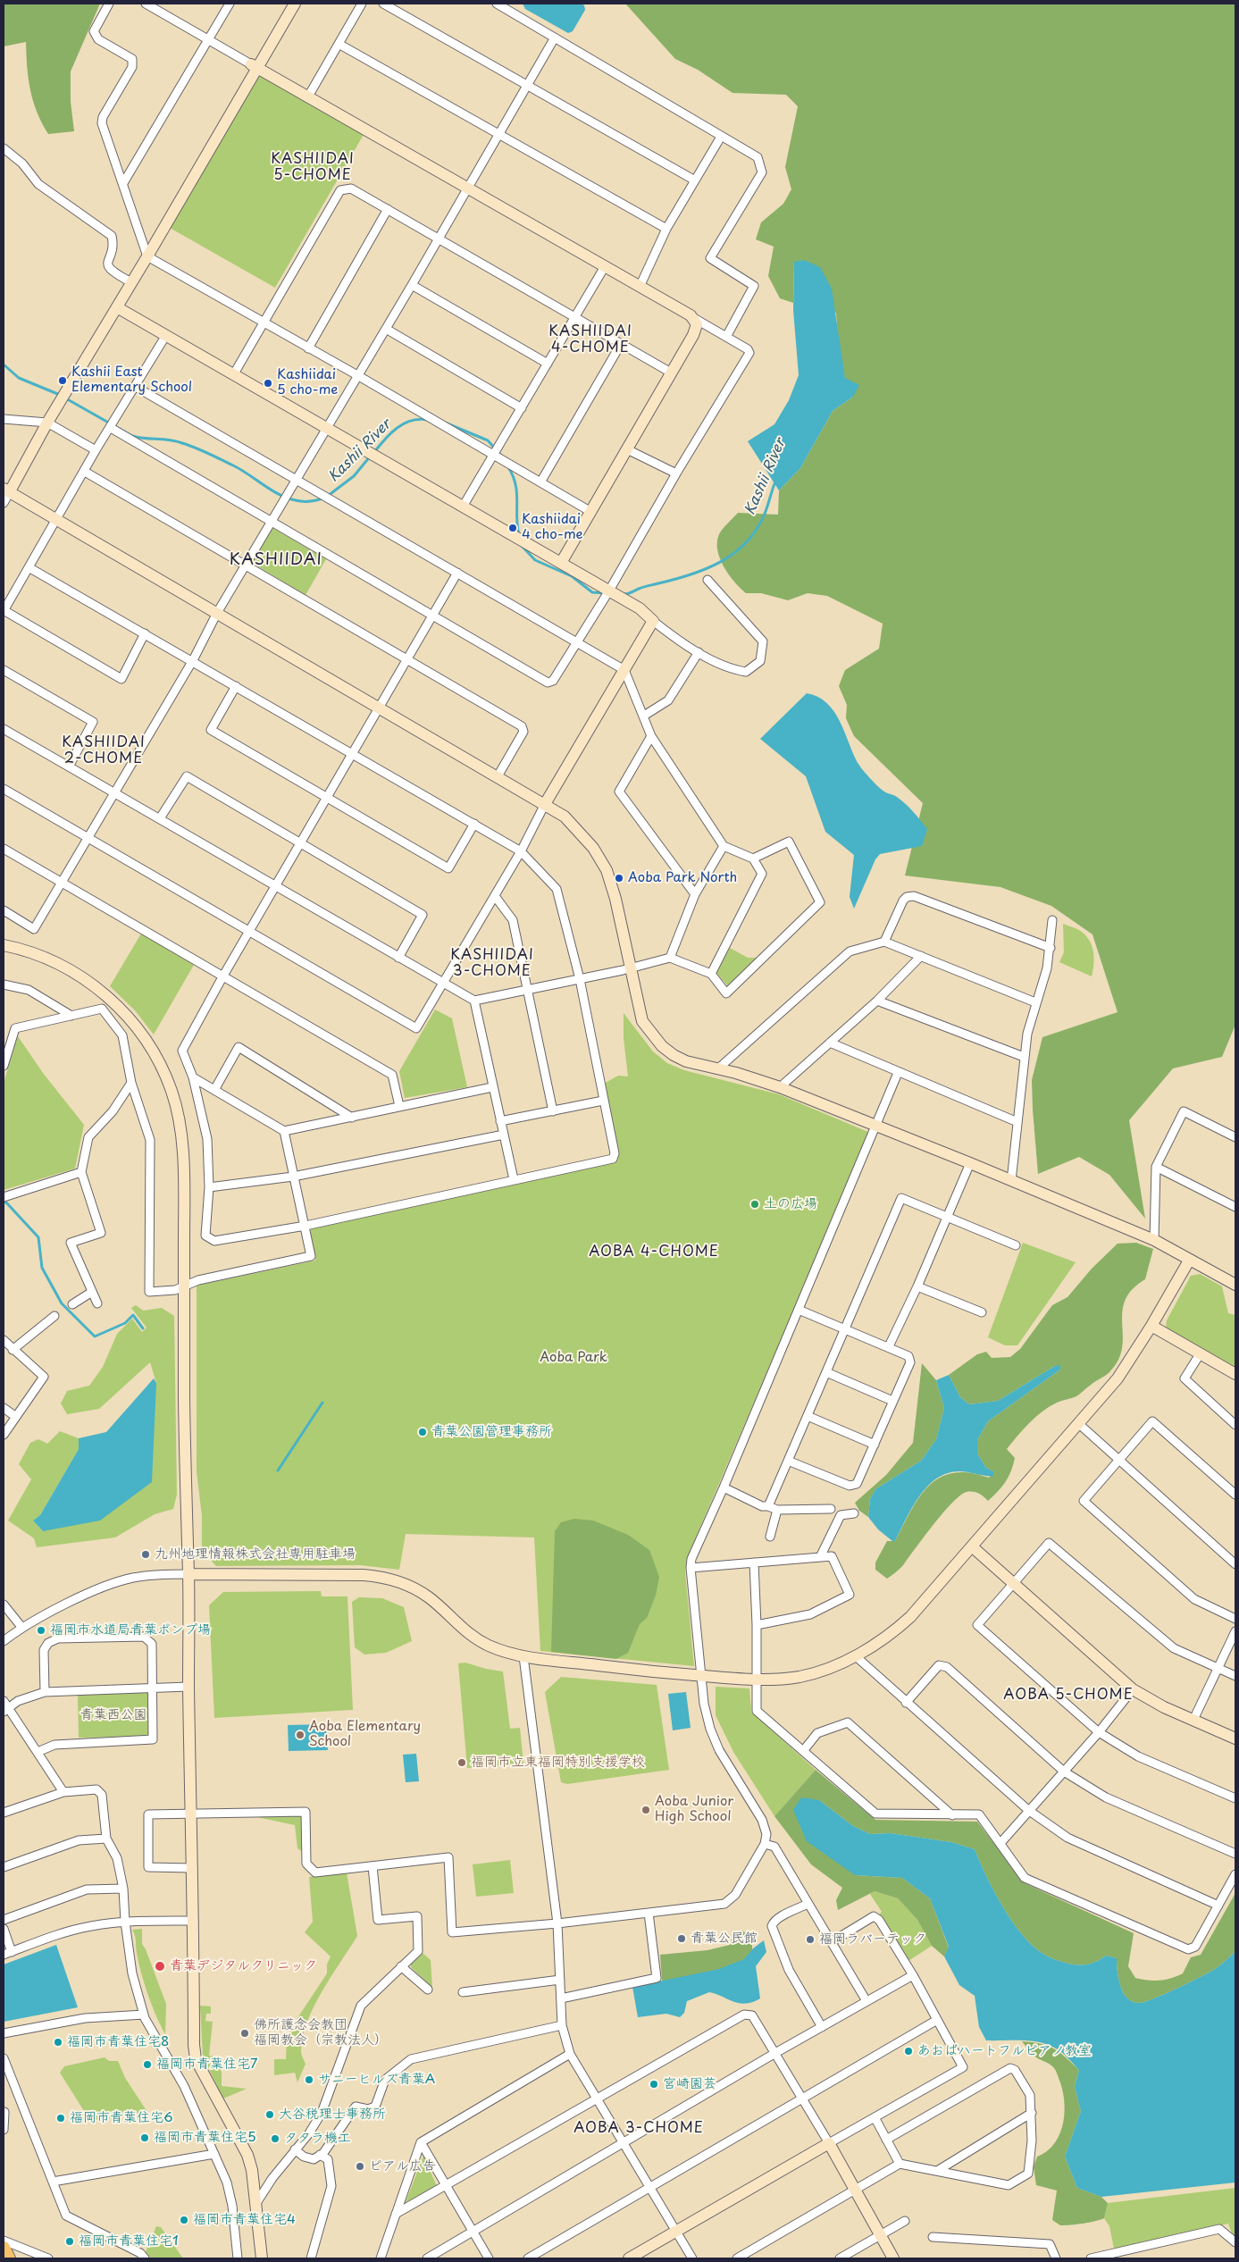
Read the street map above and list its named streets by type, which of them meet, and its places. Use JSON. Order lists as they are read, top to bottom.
{
  "districts": [
    "KASHIIDAI 5-CHOME",
    "KASHIIDAI 4-CHOME",
    "KASHIIDAI",
    "KASHIIDAI 2-CHOME",
    "KASHIIDAI 3-CHOME",
    "AOBA 4-CHOME",
    "AOBA 5-CHOME",
    "AOBA 3-CHOME"
  ],
  "water": ["Kashii River"],
  "parks": ["Aoba Park", "青葉西公園"],
  "places": [
    "Kashii East Elementary School",
    "Kashiidai 5 cho-me",
    "Kashiidai 4 cho-me",
    "Aoba Park North",
    "土の広場",
    "青葉公園管理事務所",
    "九州地理情報株式会社専用駐車場",
    "福岡市水道局青葉ポンプ場",
    "Aoba Elementary School",
    "福岡市立東福岡特別支援学校",
    "Aoba Junior High School",
    "青葉公民館",
    "福岡ラバーテック",
    "青葉デジタルクリニック",
    "佛所護念会教団 福岡教会（宗教法人）",
    "福岡市青葉住宅8",
    "あおばハートフルピアノ教室",
    "福岡市青葉住宅7",
    "サニーヒルズ青葉A",
    "宮崎園芸",
    "大谷税理士事務所",
    "福岡市青葉住宅6",
    "福岡市青葉住宅5",
    "タタラ機工",
    "ピアル広告",
    "福岡市青葉住宅4",
    "福岡市青葉住宅1"
  ]
}
